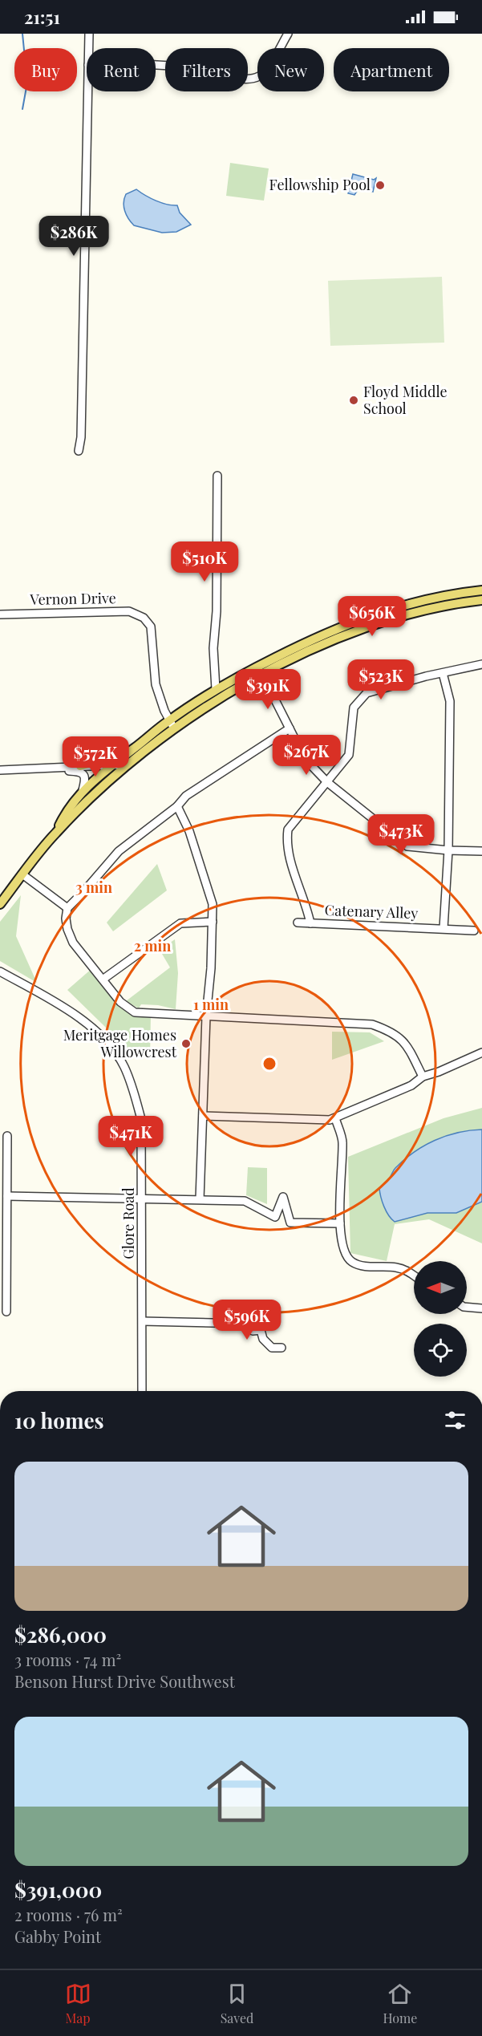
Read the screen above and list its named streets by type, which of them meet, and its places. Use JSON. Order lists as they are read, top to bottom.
{
  "streets": {
    "street": ["Vernon Drive", "Catenary Alley", "Glore Road"]
  },
  "places": ["Fellowship Pool", "Floyd Middle School", "Meritgage Homes Willowcrest"],
  "north": "left",
  "page": {
    "status": "21:51",
    "chip": [
      "Buy",
      "Rent",
      "Filters",
      "New",
      "Apartment"
    ],
    "price": [
      "$286K",
      "$510K",
      "$656K",
      "$523K",
      "$391K",
      "$267K",
      "$572K",
      "$473K",
      "$471K",
      "$596K"
    ],
    "heading": "10 homes",
    "list": [
      {
        "name": "$286,000",
        "note": "3 rooms · 74 m² · Benson Hurst Drive Southwest"
      },
      {
        "name": "$391,000",
        "note": "2 rooms · 76 m² · Gabby Point"
      }
    ],
    "tabs": ["Map", "Saved", "Home"]
  },
  "rings": ["3 min", "2 min", "1 min"]
}
